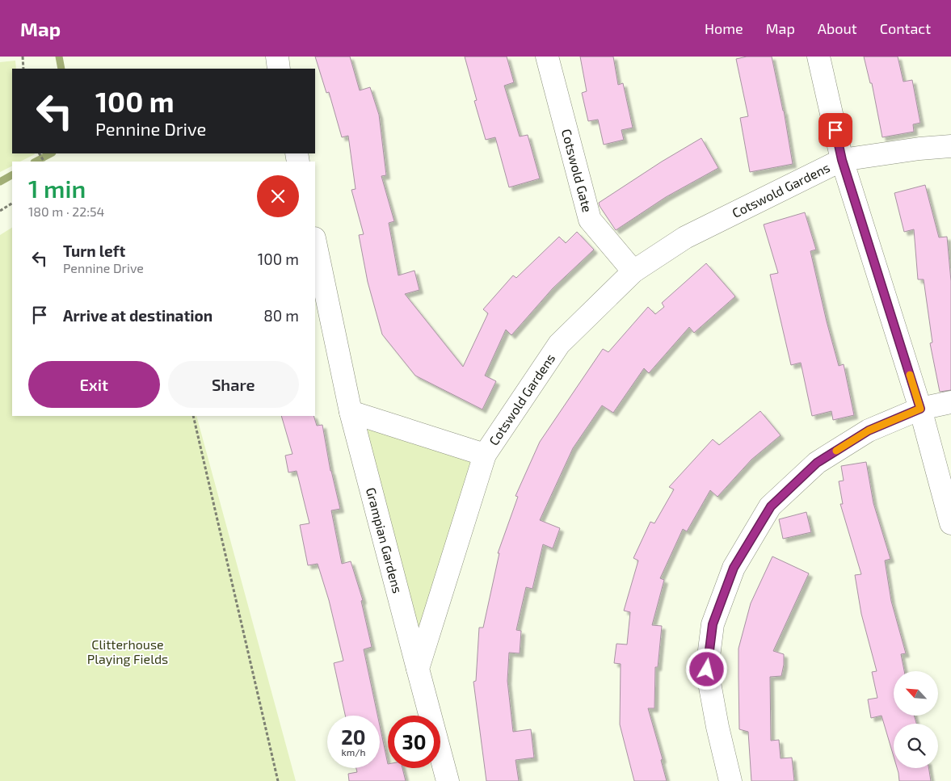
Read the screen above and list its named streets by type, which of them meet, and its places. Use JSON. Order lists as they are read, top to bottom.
{
  "streets": {
    "street": ["Cotswold Gate", "Cotswold Gardens", "Grampian Gardens"]
  },
  "crossings": [
    ["Cotswold Gate", "Cotswold Gardens"],
    ["Cotswold Gardens", "Grampian Gardens"]
  ],
  "parks": ["Clitterhouse Playing Fields"],
  "north": "top left",
  "page": {
    "header": "Map",
    "nav": [
      "Home",
      "Map",
      "About",
      "Contact"
    ],
    "turn": ["100 m", "Pennine Drive"],
    "heading": ["1 min", "180 m · 22:54"],
    "list": [
      {
        "name": "Turn left",
        "note": "Pennine Drive",
        "value": "100 m"
      },
      {
        "name": "Arrive at destination",
        "value": "80 m"
      }
    ],
    "buttons": ["Exit", "Share"],
    "speed": "20 km/h",
    "limit": "30"
  }
}
